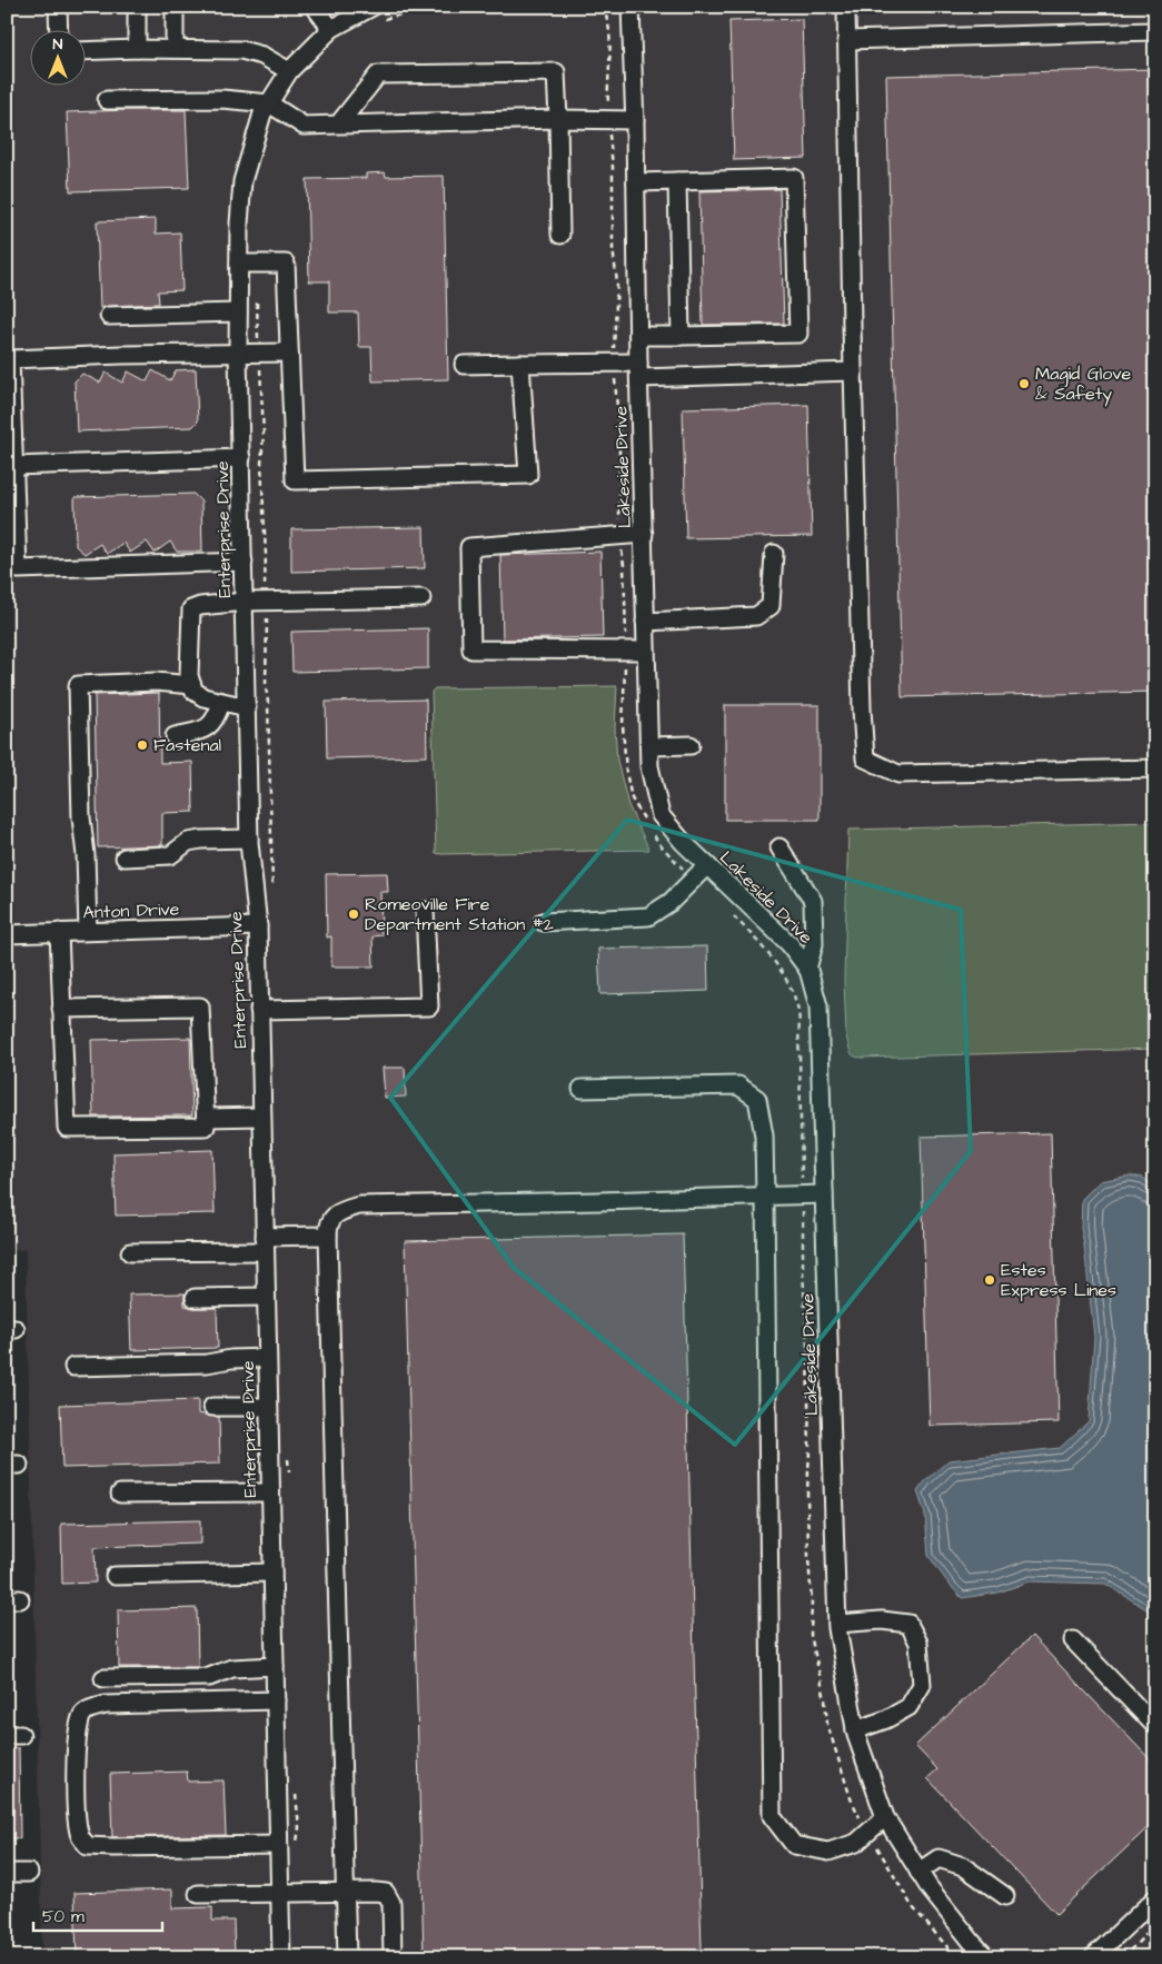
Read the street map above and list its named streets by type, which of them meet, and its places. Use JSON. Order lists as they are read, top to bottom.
{
  "streets": {
    "street": ["Lakeside Drive", "Enterprise Drive", "Anton Drive"]
  },
  "crossings": [
    ["Enterprise Drive", "Anton Drive"]
  ],
  "places": [
    "Magid Glove & Safety",
    "Fastenal",
    "Romeoville Fire Department Station #2",
    "Estes Express Lines"
  ],
  "scale_bar": "50 m",
  "north": "top"
}
